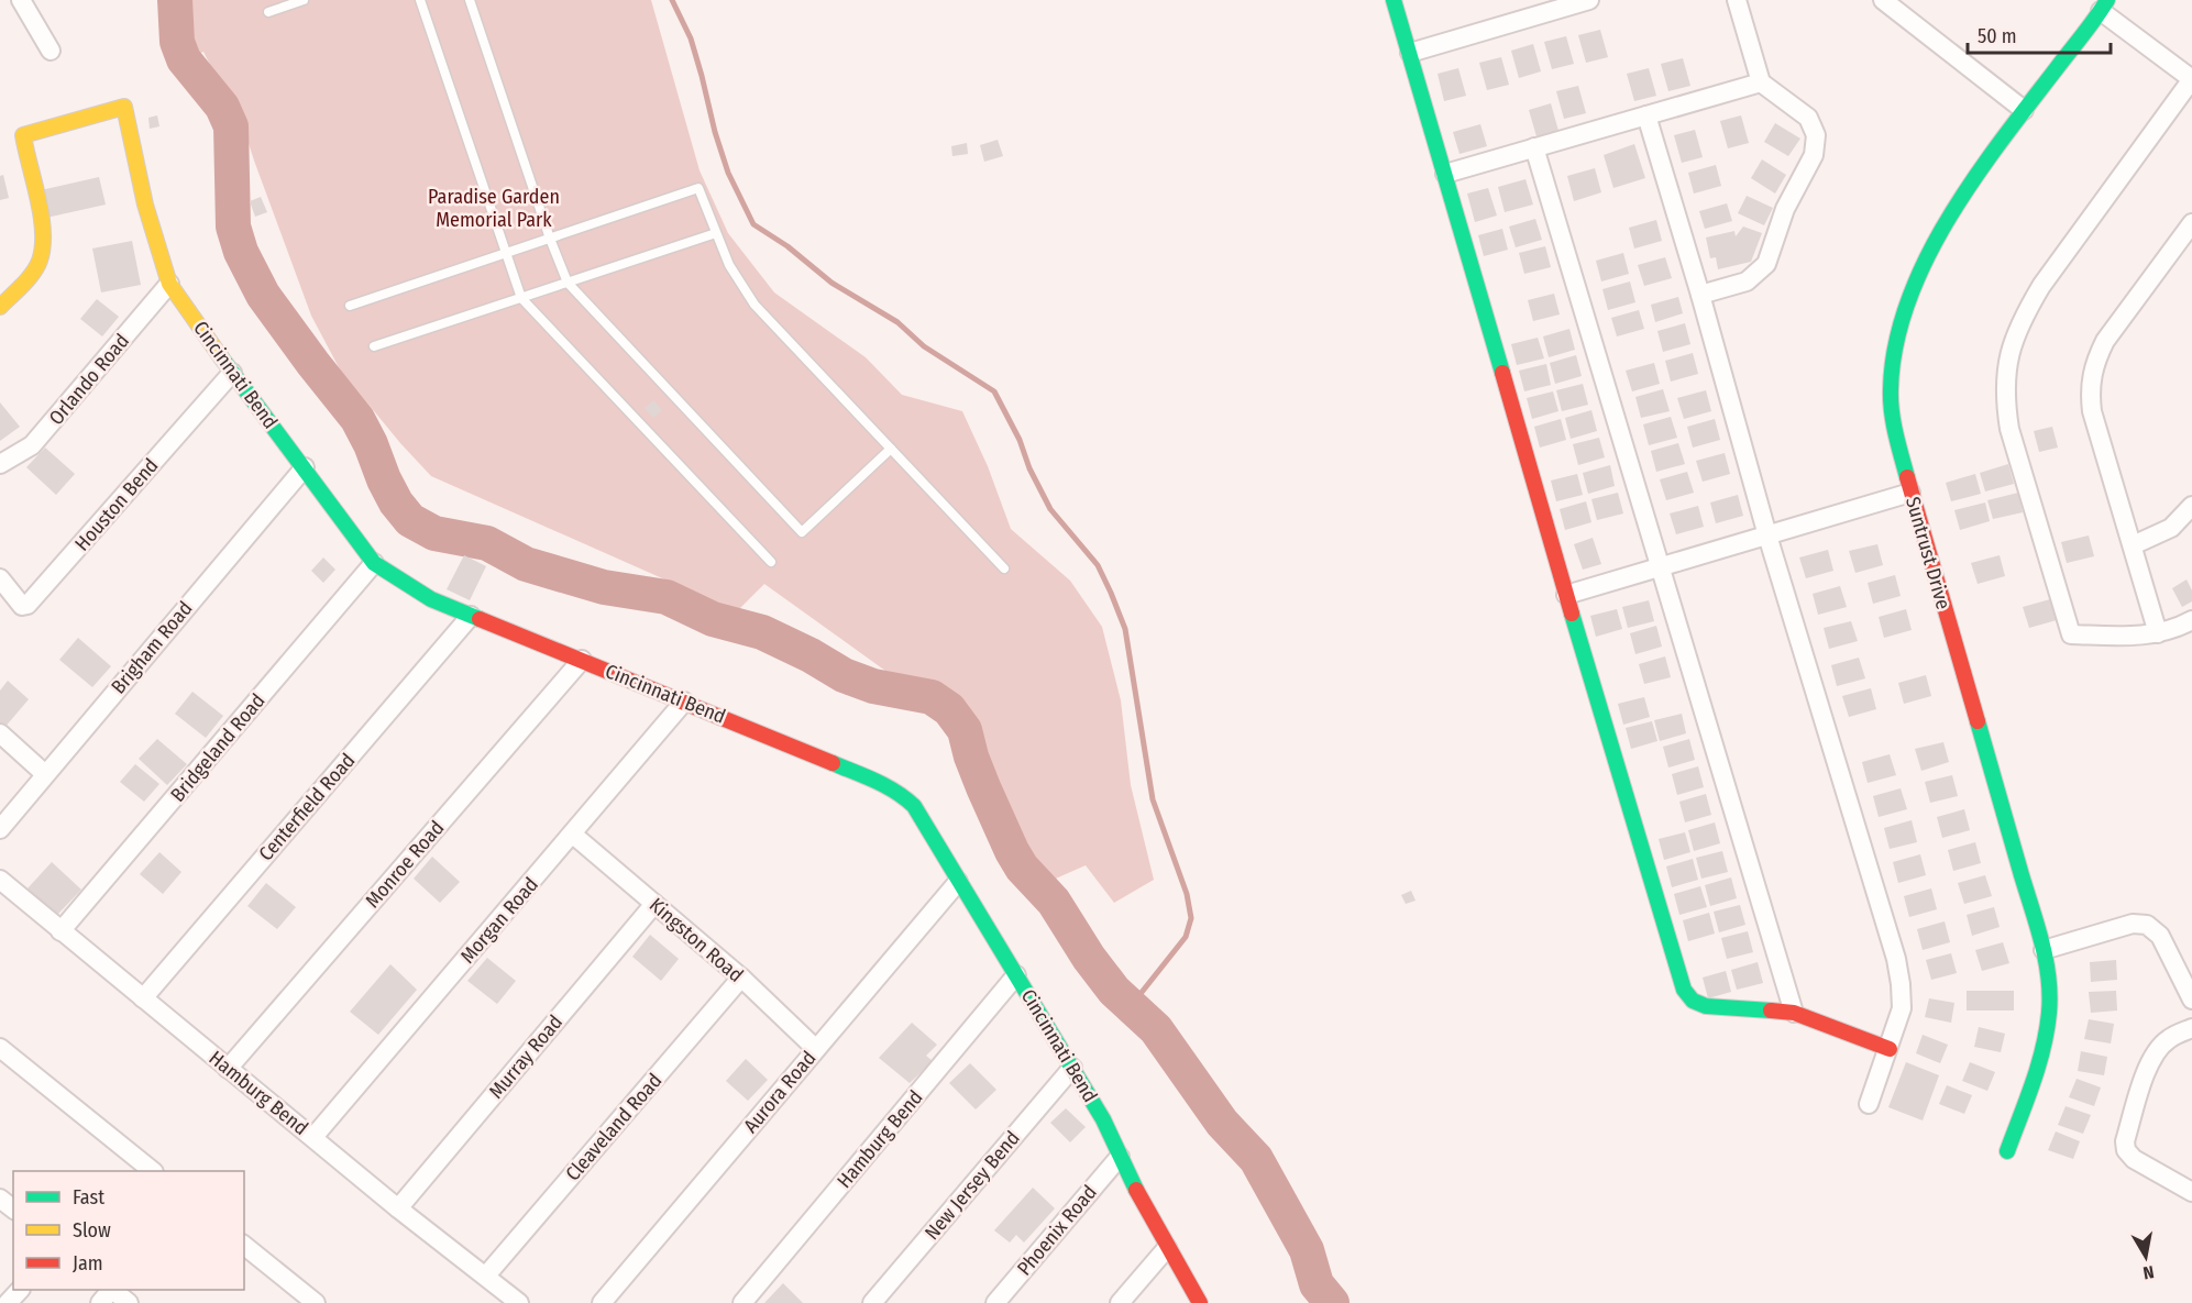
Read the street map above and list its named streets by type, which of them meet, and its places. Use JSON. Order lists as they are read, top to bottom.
{
  "streets": {
    "street": [
      "Cincinnati Bend",
      "Orlando Road",
      "Houston Bend",
      "Suntrust Drive",
      "Brigham Road",
      "Bridgeland Road",
      "Centerfield Road",
      "Monroe Road",
      "Morgan Road",
      "Kingston Road",
      "Murray Road",
      "Aurora Road",
      "Hamburg Bend",
      "Cleaveland Road",
      "New Jersey Bend",
      "Phoenix Road"
    ]
  },
  "crossings": [
    ["Cincinnati Bend", "Orlando Road"],
    ["Cincinnati Bend", "Houston Bend"],
    ["Cincinnati Bend", "Brigham Road"],
    ["Cincinnati Bend", "Bridgeland Road"],
    ["Cincinnati Bend", "Centerfield Road"],
    ["Cincinnati Bend", "Monroe Road"],
    ["Cincinnati Bend", "Morgan Road"],
    ["Cincinnati Bend", "Aurora Road"],
    ["Cincinnati Bend", "Hamburg Bend"],
    ["Cincinnati Bend", "New Jersey Bend"],
    ["Cincinnati Bend", "Phoenix Road"],
    ["Bridgeland Road", "Hamburg Bend"],
    ["Centerfield Road", "Hamburg Bend"],
    ["Monroe Road", "Hamburg Bend"],
    ["Morgan Road", "Kingston Road"],
    ["Morgan Road", "Hamburg Bend"],
    ["Kingston Road", "Murray Road"],
    ["Kingston Road", "Aurora Road"],
    ["Kingston Road", "Cleaveland Road"],
    ["Murray Road", "Hamburg Bend"],
    ["Hamburg Bend", "Cleaveland Road"]
  ],
  "parks": ["Paradise Garden Memorial Park"],
  "legend": ["Fast", "Slow", "Jam"],
  "scale_bar": "50 m",
  "north": "bottom"
}
